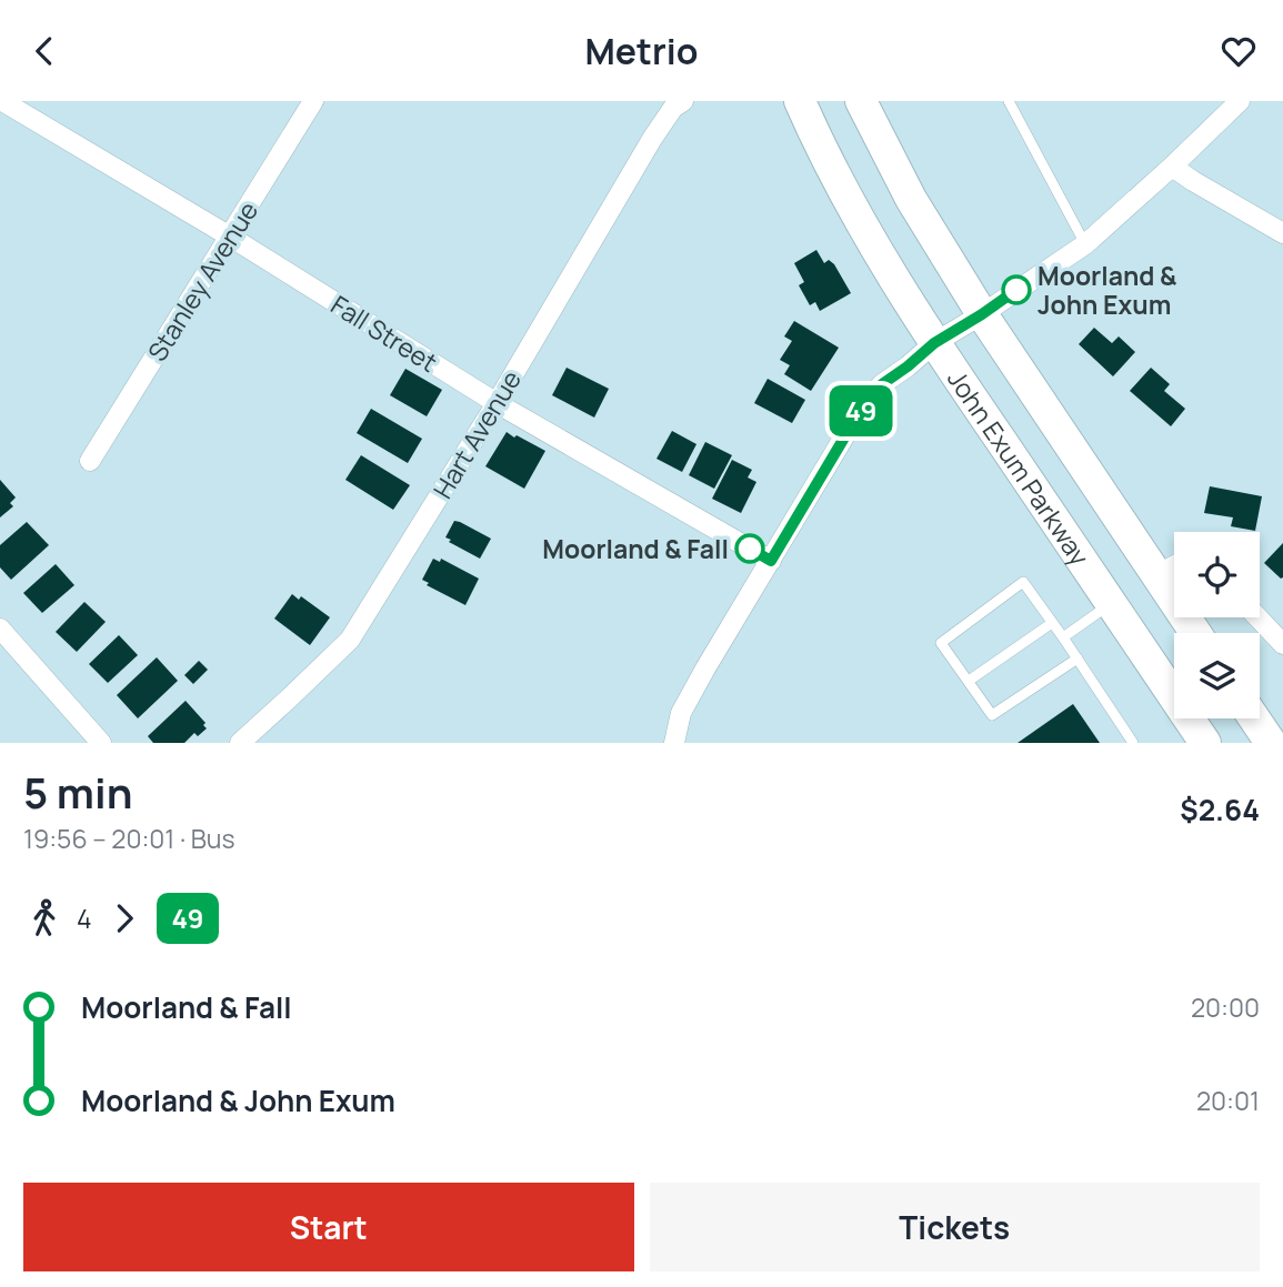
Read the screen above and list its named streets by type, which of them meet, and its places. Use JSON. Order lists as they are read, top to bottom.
{
  "streets": {
    "main road": ["John Exum Parkway"],
    "street": ["Stanley Avenue", "Fall Street", "Hart Avenue"]
  },
  "crossings": [
    ["Stanley Avenue", "Fall Street"],
    ["Fall Street", "Hart Avenue"]
  ],
  "places": ["Moorland & John Exum", "Moorland & Fall"],
  "lines": ["bus line 49"],
  "page": {
    "header": "Metrio",
    "on_map": "49",
    "heading": ["5 min", "19:56 – 20:01 · Bus", "$2.64"],
    "legs": ["4", "49"],
    "list": [
      {
        "name": "Moorland & Fall",
        "value": "20:00"
      },
      {
        "name": "Moorland & John Exum",
        "value": "20:01"
      }
    ],
    "buttons": ["Start", "Tickets"]
  }
}
